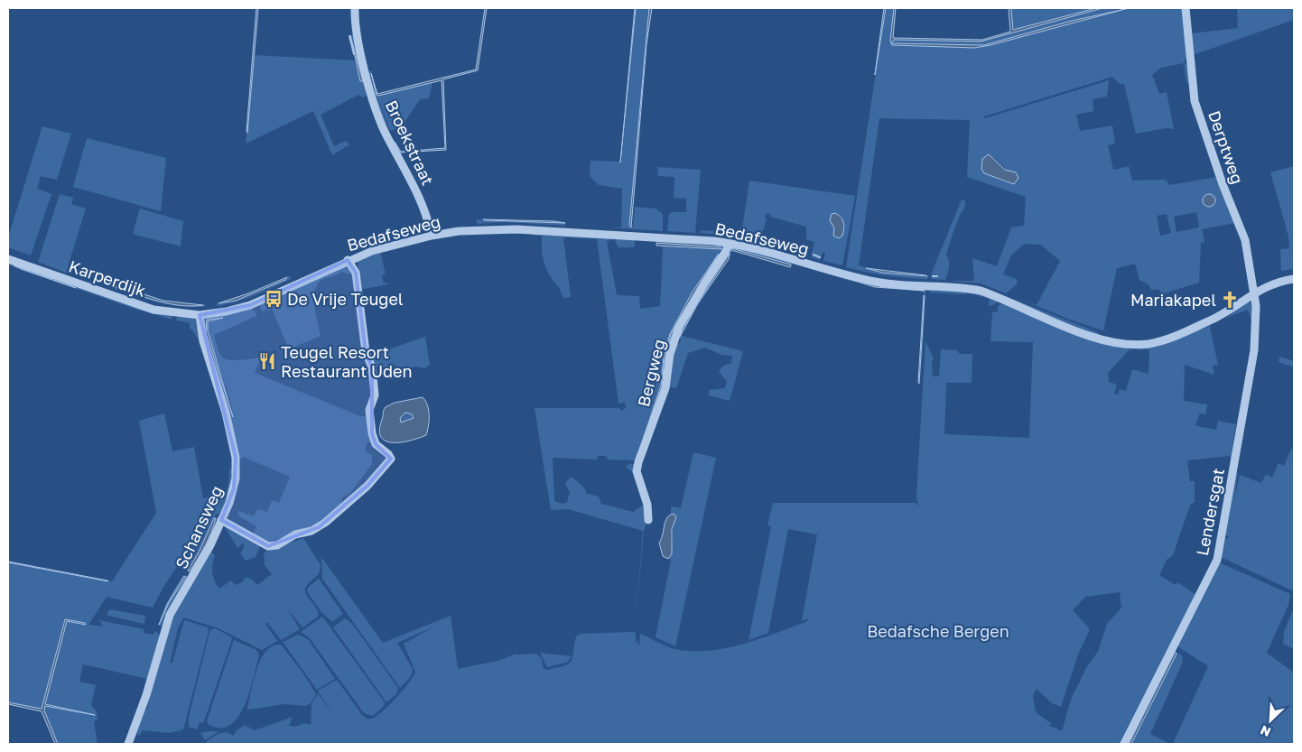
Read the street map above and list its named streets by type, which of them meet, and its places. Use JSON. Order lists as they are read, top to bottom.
{
  "streets": {
    "street": [
      "Broekstraat",
      "Derptweg",
      "Bedafseweg",
      "Karperdijk",
      "Bergweg",
      "Lendersgat",
      "Schansweg"
    ]
  },
  "crossings": [
    ["Broekstraat", "Bedafseweg"],
    ["Derptweg", "Bedafseweg"],
    ["Derptweg", "Lendersgat"],
    ["Bedafseweg", "Karperdijk"],
    ["Bedafseweg", "Bergweg"],
    ["Bedafseweg", "Lendersgat"],
    ["Bedafseweg", "Schansweg"],
    ["Karperdijk", "Schansweg"]
  ],
  "parks": ["Bedafsche Bergen"],
  "places": {
    "bus stop": ["De Vrije Teugel"],
    "church": ["Mariakapel"],
    "restaurant": ["Teugel Resort Restaurant Uden"]
  },
  "north": "bottom left"
}
